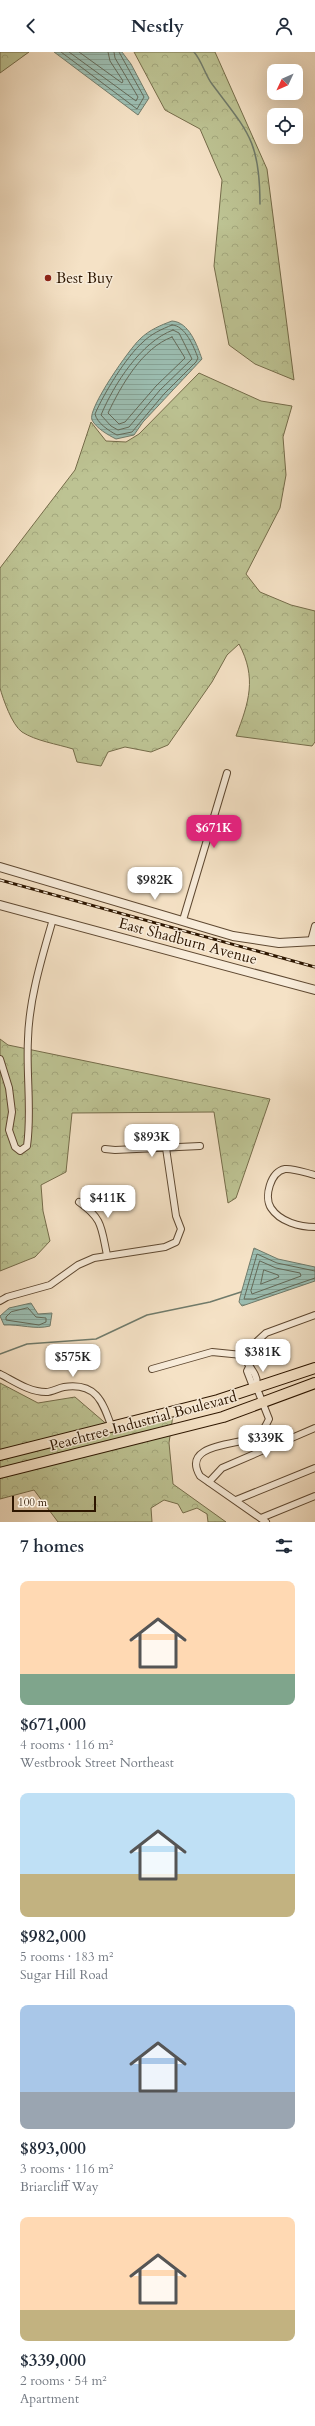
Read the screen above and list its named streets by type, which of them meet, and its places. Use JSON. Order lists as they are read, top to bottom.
{
  "streets": {
    "main road": ["Peachtree Industrial Boulevard"],
    "street": ["East Shadburn Avenue"]
  },
  "places": ["Best Buy"],
  "scale_bar": "100 m",
  "north": "bottom left",
  "page": {
    "header": "Nestly",
    "price": [
      "$671K",
      "$982K",
      "$893K",
      "$411K",
      "$381K",
      "$575K",
      "$339K"
    ],
    "scale": "100 m",
    "heading": "7 homes",
    "list": [
      {
        "name": "$671,000",
        "note": "4 rooms · 116 m² · Westbrook Street Northeast"
      },
      {
        "name": "$982,000",
        "note": "5 rooms · 183 m² · Sugar Hill Road"
      },
      {
        "name": "$893,000",
        "note": "3 rooms · 116 m² · Briarcliff Way"
      },
      {
        "name": "$339,000",
        "note": "2 rooms · 54 m² · Apartment"
      }
    ]
  }
}
